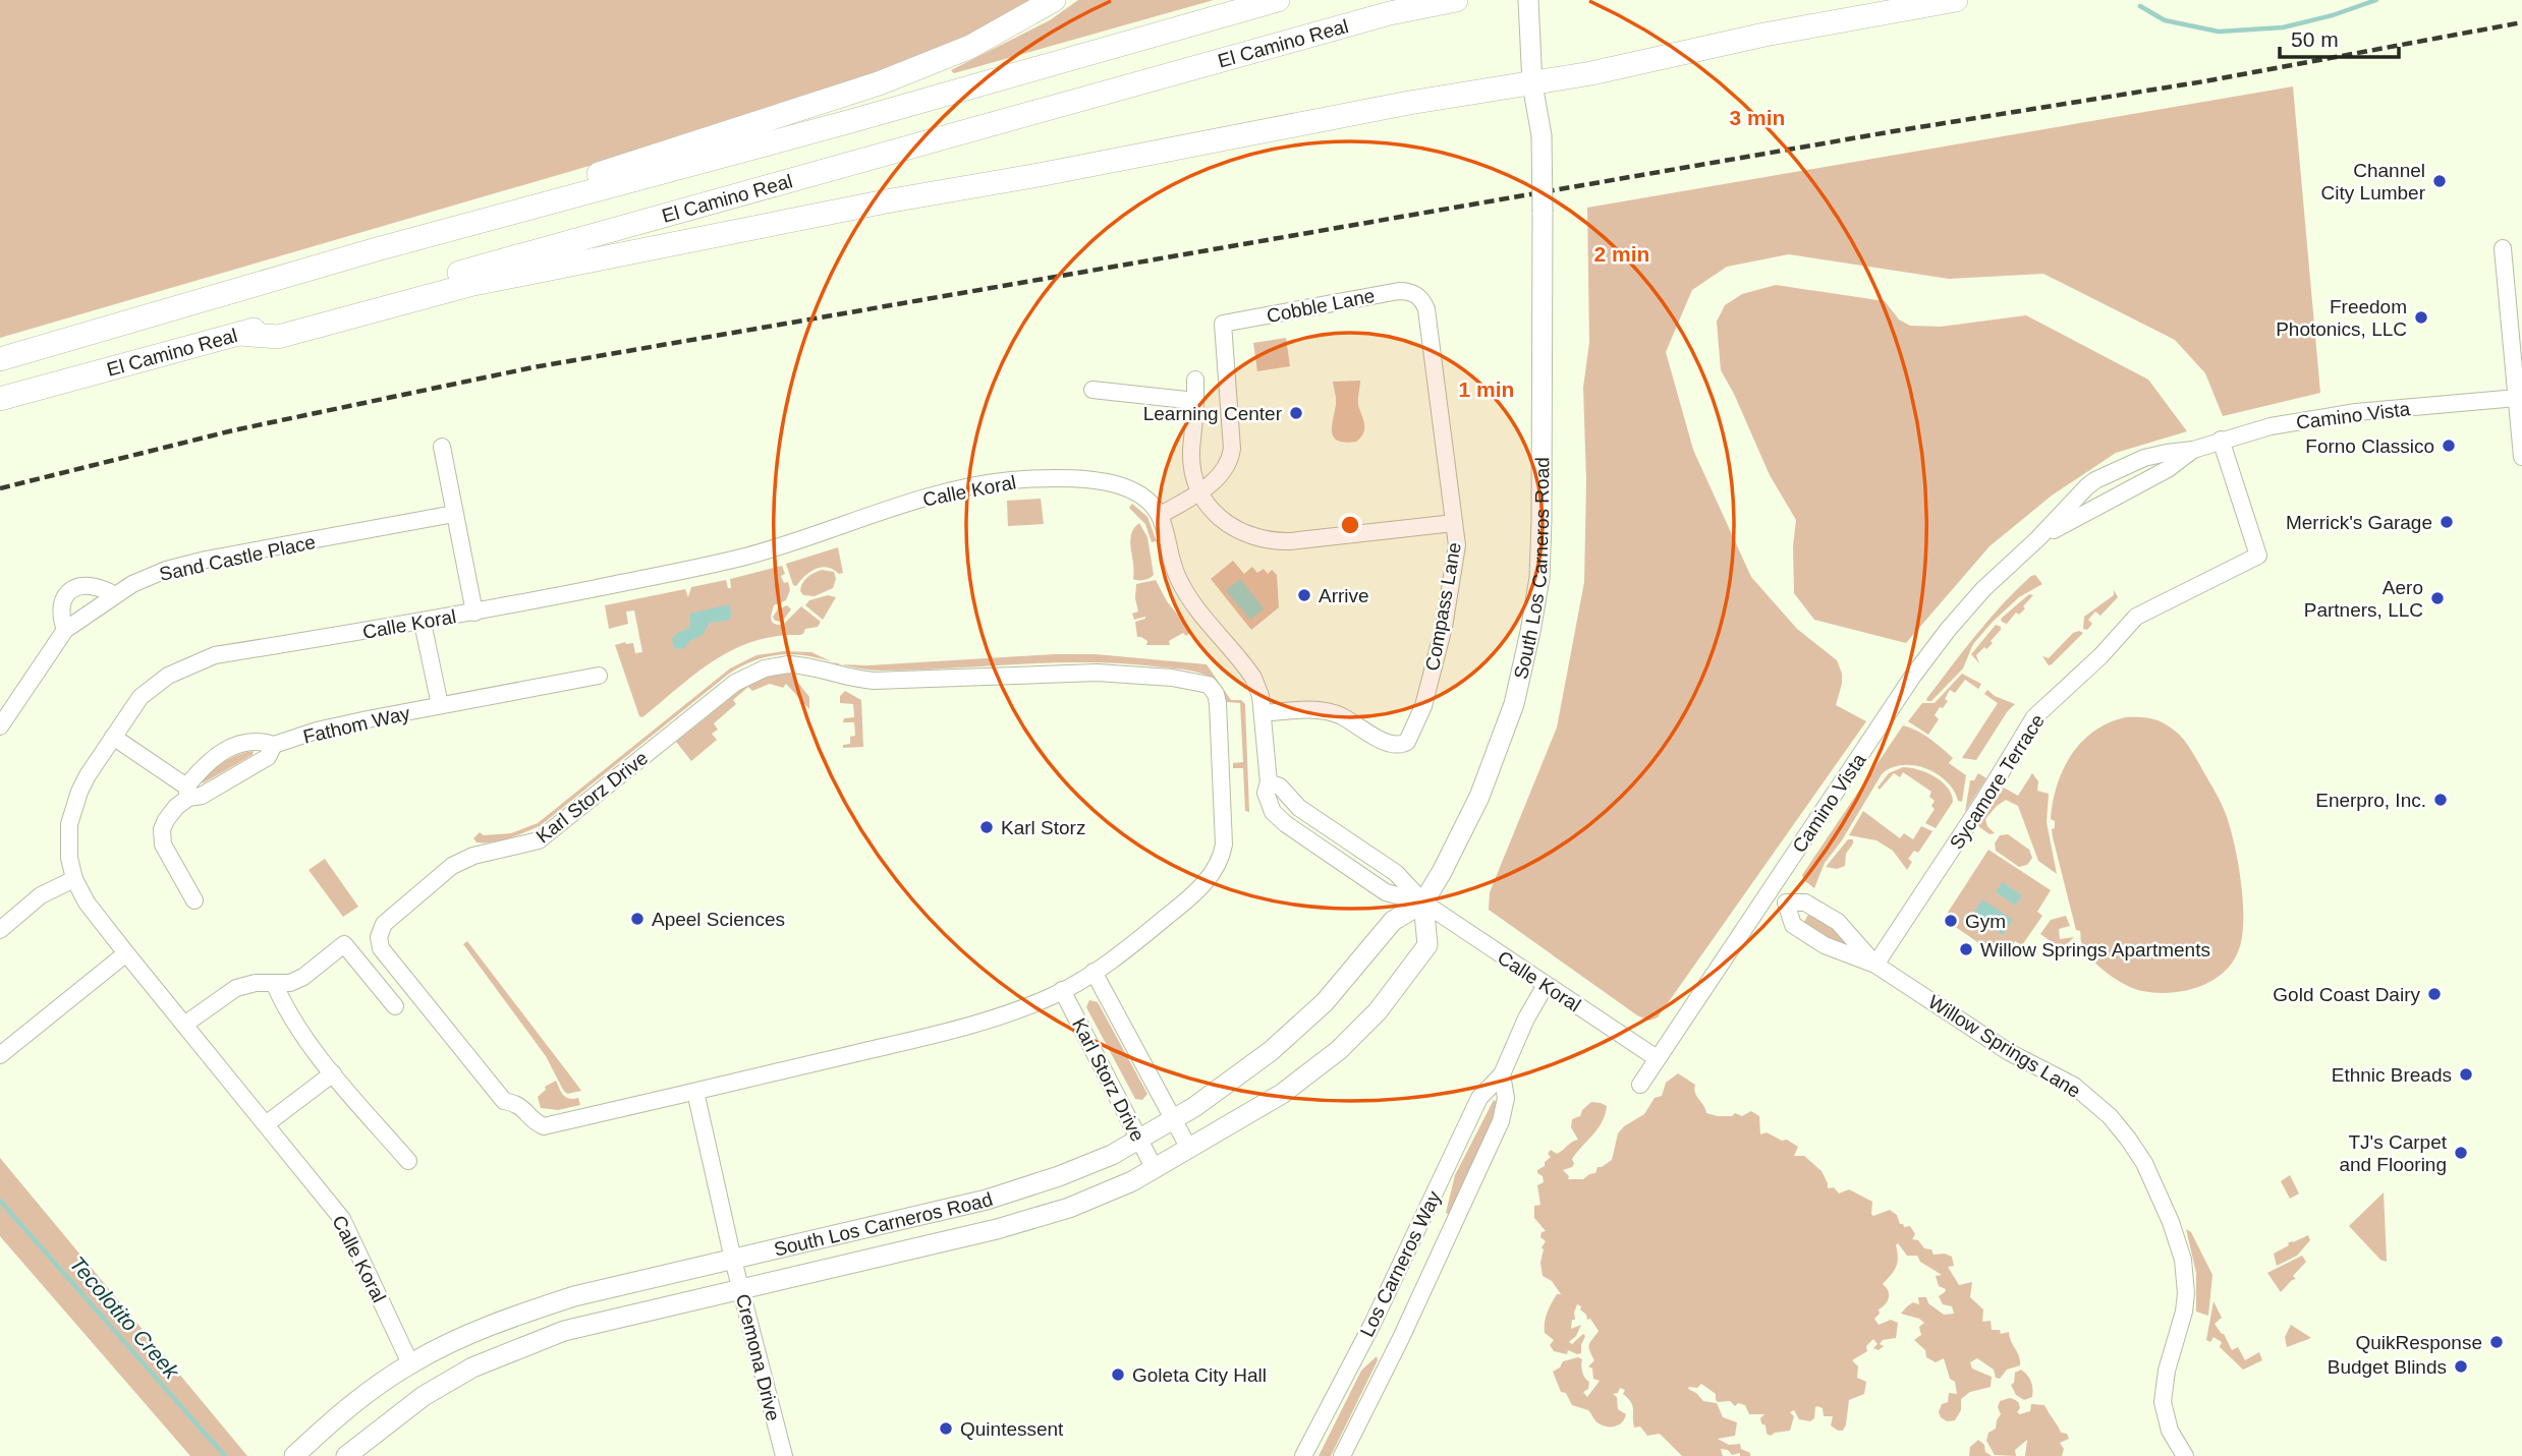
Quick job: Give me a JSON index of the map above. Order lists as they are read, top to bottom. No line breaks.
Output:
{"streets":{"highway":["El Camino Real"],"main road":["South Los Carneros Road"],"street":["Cobble Lane","Camino Vista","Calle Koral","Sand Castle Place","Compass Lane","Fathom Way","Sycamore Terrace","Karl Storz Drive","Willow Springs Lane","Los Carneros Way","Cremona Drive"]},"crossings":[["Cobble Lane","Compass Lane"],["Camino Vista","Calle Koral"],["Camino Vista","Sycamore Terrace"],["Camino Vista","Willow Springs Lane"],["Calle Koral","South Los Carneros Road"],["Calle Koral","Compass Lane"],["Calle Koral","Los Carneros Way"],["South Los Carneros Road","Karl Storz Drive"],["South Los Carneros Road","Cremona Drive"],["Sycamore Terrace","Willow Springs Lane"],["Karl Storz Drive","Cremona Drive"]],"water":["Tecolotito Creek"],"places":["Channel City Lumber","Freedom Photonics, LLC","Learning Center","Forno Classico","Merrick's Garage","Arrive","Aero Partners, LLC","Enerpro, Inc.","Karl Storz","Apeel Sciences","Gym","Willow Springs Apartments","Gold Coast Dairy","Ethnic Breads","TJ's Carpet and Flooring","QuikResponse","Budget Blinds","Goleta City Hall","Quintessent"],"scale_bar":"50 m","rings":["3 min","2 min","1 min"]}
